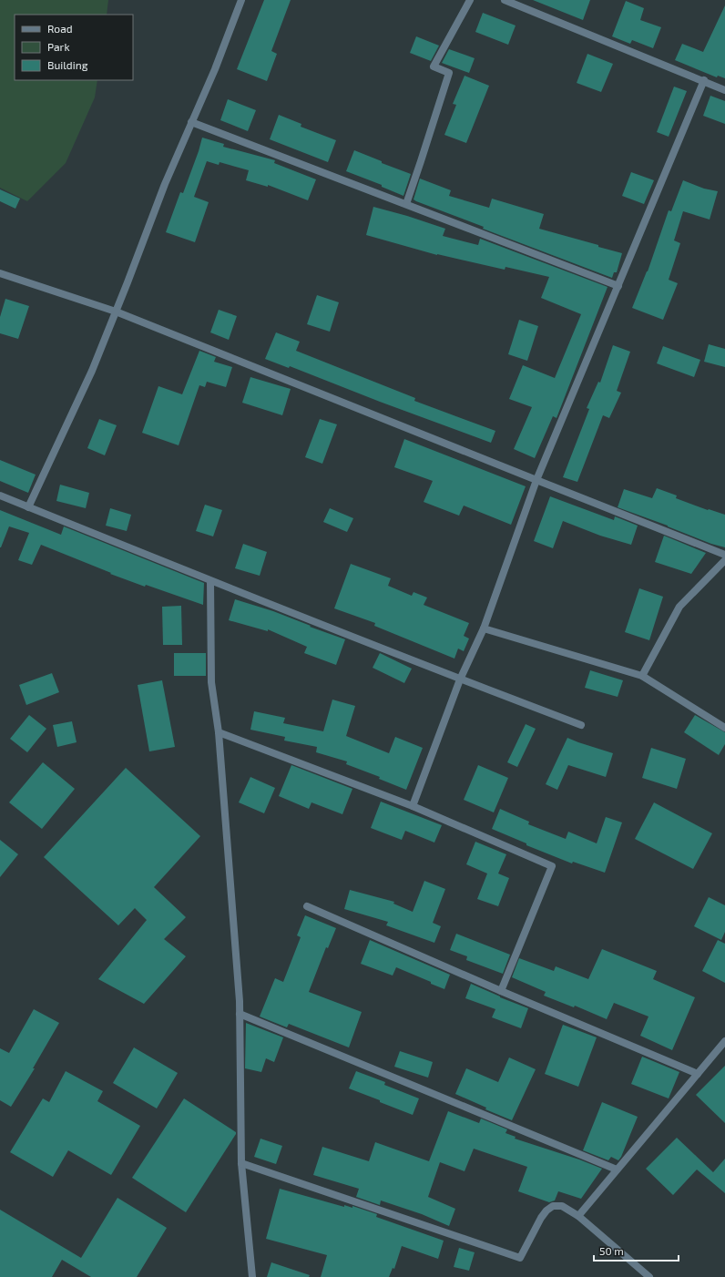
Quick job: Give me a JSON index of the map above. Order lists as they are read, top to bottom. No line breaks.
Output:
{"legend":["Road","Park","Building"],"scale_bar":"50 m"}
